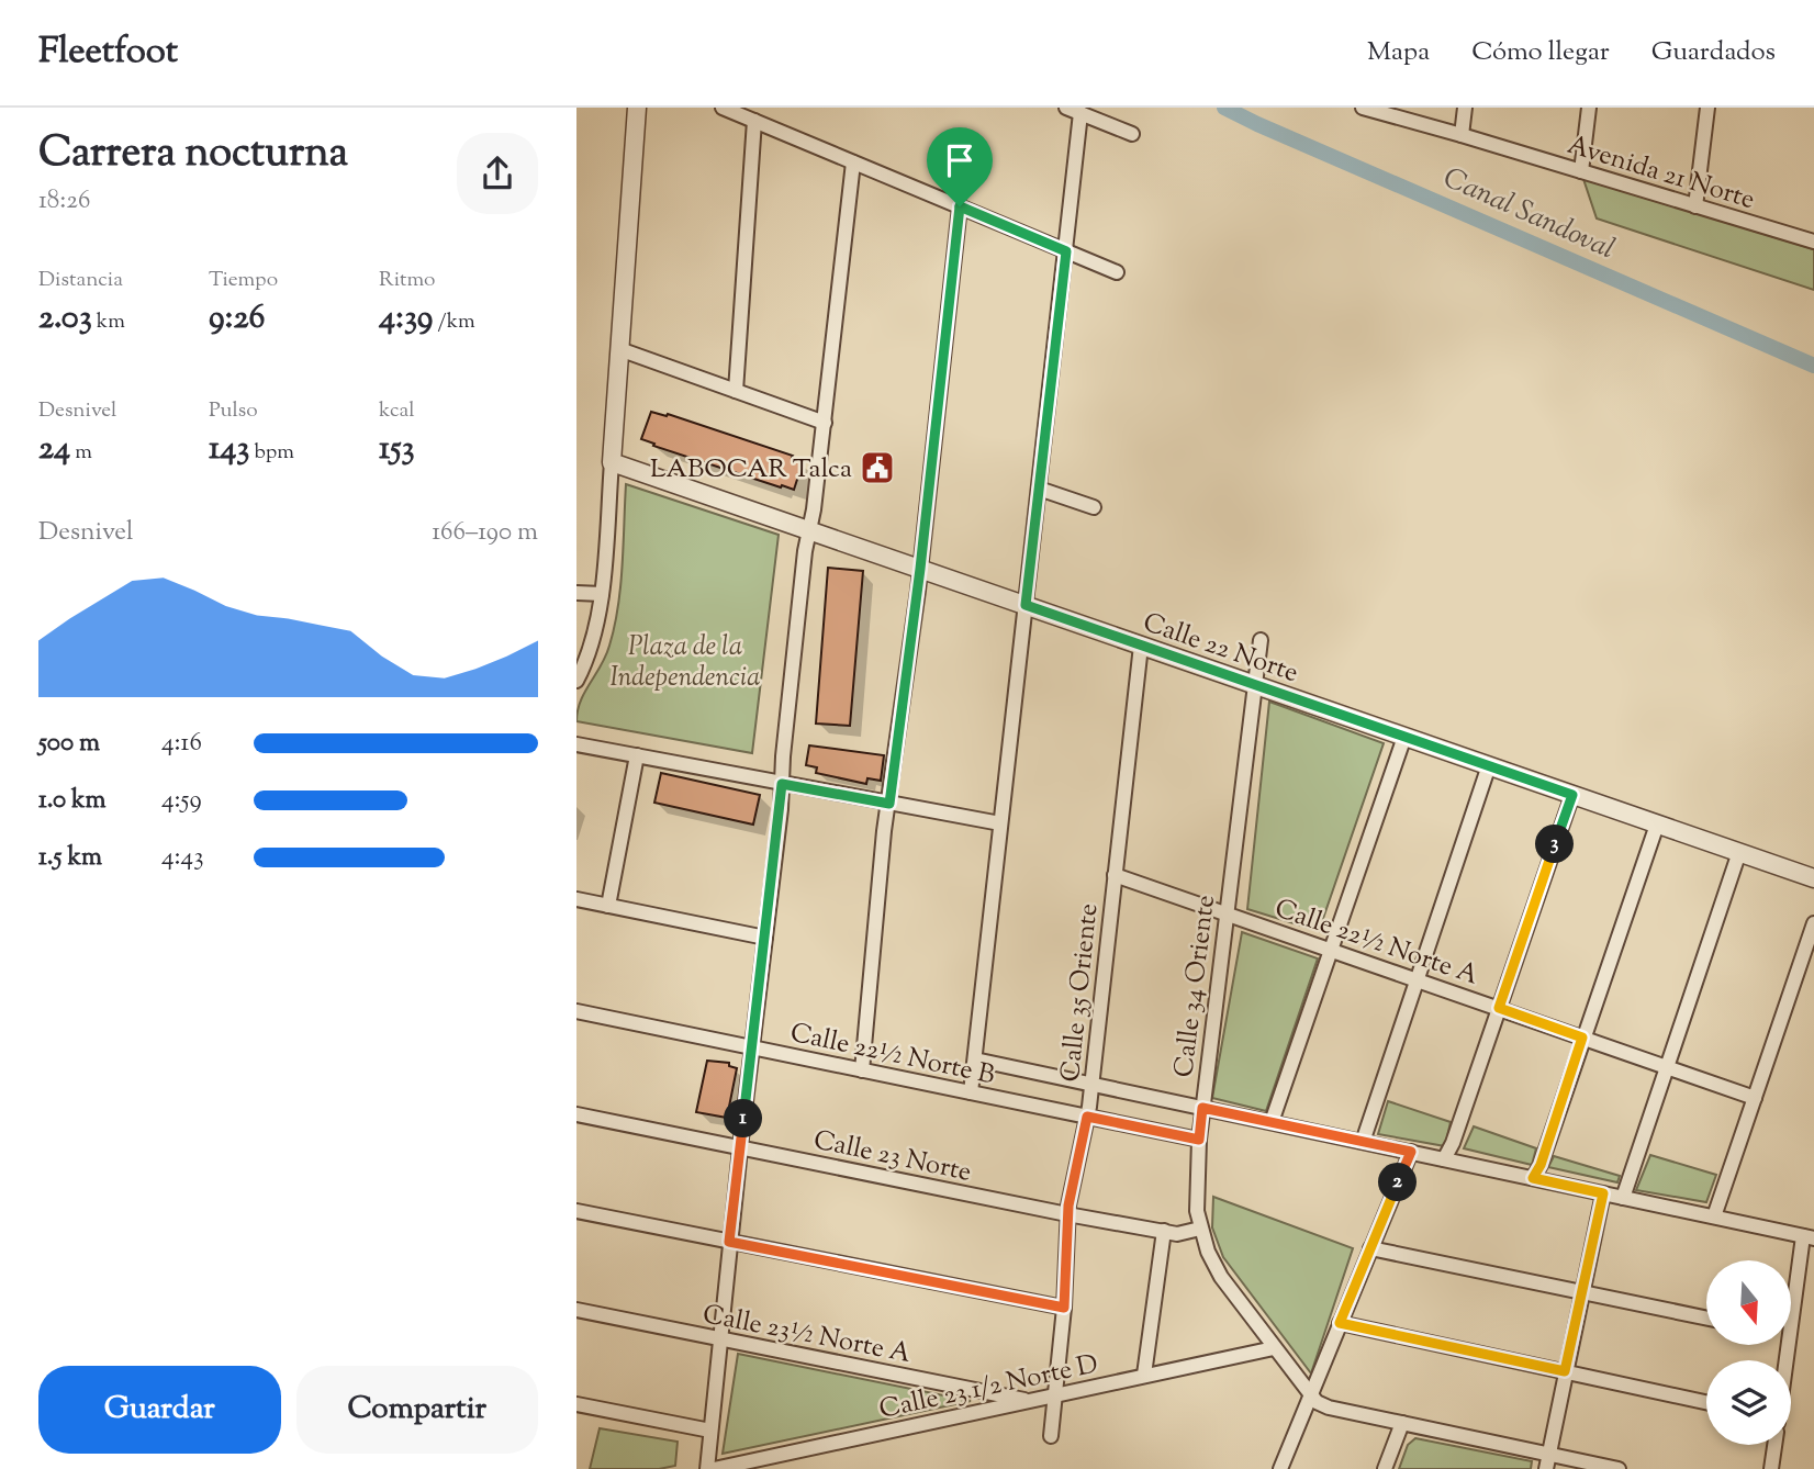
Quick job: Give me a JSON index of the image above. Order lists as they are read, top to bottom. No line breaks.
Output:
{"streets":{"street":["Avenida 21 Norte","Calle 22 Norte","Calle 22½ Norte A","Calle 34 Oriente","Calle 35 Oriente","Calle 22½ Norte B","Calle 23 Norte","Calle 23½ Norte A","Calle 23 1/2 Norte D"]},"crossings":[["Calle 22 Norte","Calle 34 Oriente"],["Calle 22 Norte","Calle 35 Oriente"],["Calle 22½ Norte A","Calle 34 Oriente"],["Calle 22½ Norte A","Calle 35 Oriente"],["Calle 34 Oriente","Calle 22½ Norte B"],["Calle 34 Oriente","Calle 23 Norte"],["Calle 34 Oriente","Calle 23 1/2 Norte D"],["Calle 35 Oriente","Calle 22½ Norte B"],["Calle 35 Oriente","Calle 23 Norte"],["Calle 35 Oriente","Calle 23 1/2 Norte D"],["Calle 23½ Norte A","Calle 23 1/2 Norte D"]],"water":["Canal Sandoval"],"parks":["Plaza de la Independencia"],"places":{"public building":["LABOCAR Talca"]},"north":"bottom","page":{"header":"Fleetfoot","nav":["Mapa","Cómo llegar","Guardados"],"heading":["Carrera nocturna","18:26"],"stats":[["Distancia","2.03 km"],["Tiempo","9:26"],["Ritmo","4:39 /km"],["Desnivel","24 m"],["Pulso","143 bpm"],["kcal","153"]],"chart":["Desnivel","166–190 m"],"list":[{"name":"500 m","note":"4:16"},{"name":"1.0 km","note":"4:59"},{"name":"1.5 km","note":"4:43"}],"pins":["3","1","2"],"buttons":["Guardar","Compartir"]}}
